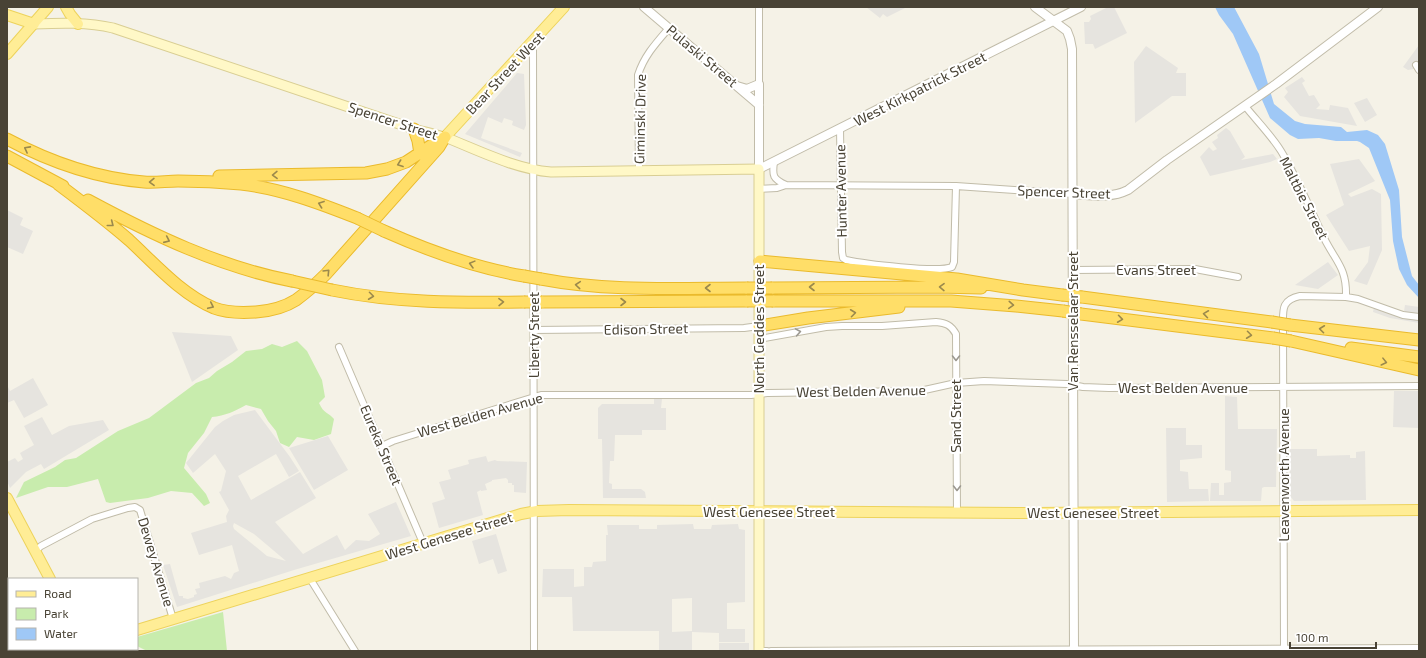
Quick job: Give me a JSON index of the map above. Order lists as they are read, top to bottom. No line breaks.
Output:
{"streets":{"main road":["Bear Street West","Spencer Street","North Geddes Street","West Genesee Street"],"street":["Pulaski Street","West Kirkpatrick Street","Giminski Drive","Hunter Avenue","Maltbie Street","Evans Street","Van Rensselaer Street","Edison Street","Liberty Street","West Belden Avenue","Sand Street","Eureka Street","Leavenworth Avenue","Dewey Avenue"]},"crossings":[["Pulaski Street","Giminski Drive"],["Pulaski Street","North Geddes Street"],["Bear Street West","Spencer Street"],["Bear Street West","Liberty Street"],["West Kirkpatrick Street","Spencer Street"],["West Kirkpatrick Street","Hunter Avenue"],["West Kirkpatrick Street","Van Rensselaer Street"],["West Kirkpatrick Street","North Geddes Street"],["Giminski Drive","Spencer Street"],["Spencer Street","Hunter Avenue"],["Spencer Street","Maltbie Street"],["Spencer Street","Van Rensselaer Street"],["Spencer Street","North Geddes Street"],["Spencer Street","Liberty Street"],["Maltbie Street","Leavenworth Avenue"],["Evans Street","Van Rensselaer Street"],["Van Rensselaer Street","West Belden Avenue"],["Van Rensselaer Street","West Genesee Street"],["Edison Street","North Geddes Street"],["Edison Street","Liberty Street"],["North Geddes Street","West Belden Avenue"],["North Geddes Street","Sand Street"],["North Geddes Street","West Genesee Street"],["Liberty Street","West Belden Avenue"],["Liberty Street","West Genesee Street"],["West Belden Avenue","Sand Street"],["West Belden Avenue","Eureka Street"],["West Belden Avenue","Leavenworth Avenue"],["Sand Street","West Genesee Street"],["Eureka Street","West Genesee Street"],["Leavenworth Avenue","West Genesee Street"],["West Genesee Street","Dewey Avenue"]],"legend":["Road","Park","Water"],"scale_bar":"100 m"}
